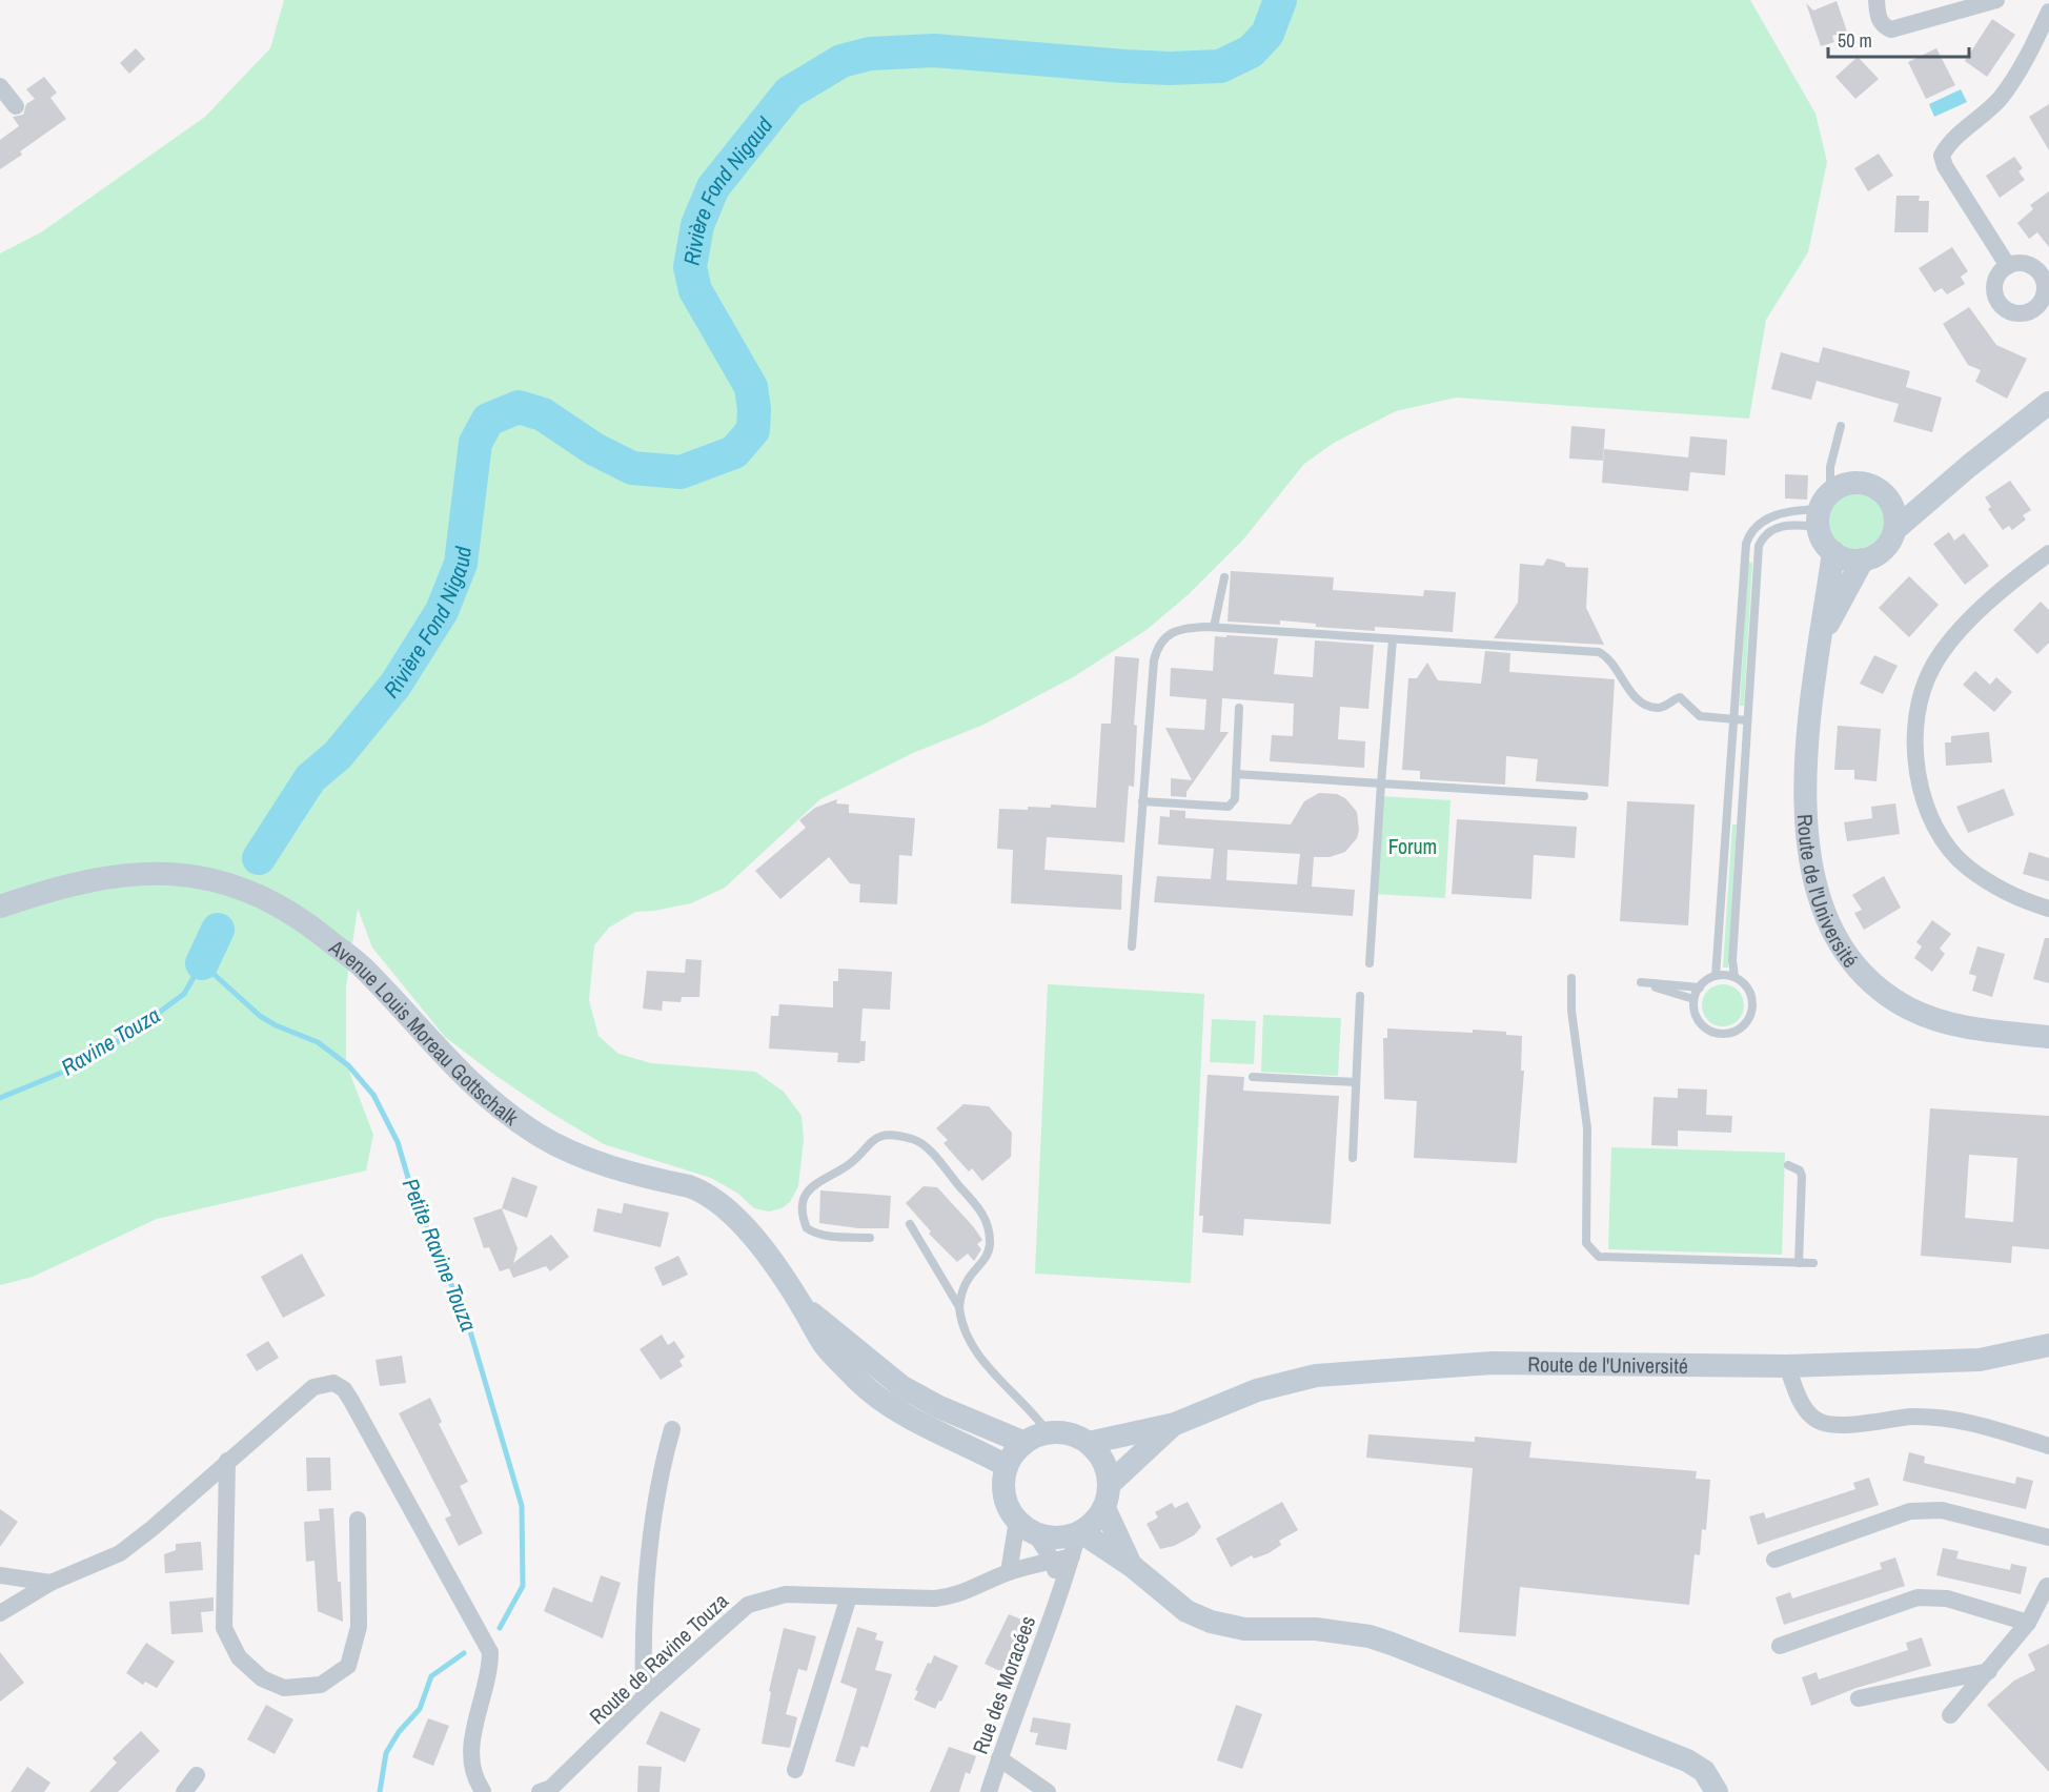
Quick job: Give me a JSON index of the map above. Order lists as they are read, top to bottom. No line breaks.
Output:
{"streets":{"main road":["Route de l'Université","Avenue Louis Moreau Gottschalk"],"street":["Route de Ravine Touza","Rue des Moracées"]},"crossings":[["Route de l'Université","Avenue Louis Moreau Gottschalk"],["Route de l'Université","Rue des Moracées"],["Avenue Louis Moreau Gottschalk","Rue des Moracées"],["Route de Ravine Touza","Rue des Moracées"]],"water":["Rivière Fond Nigaud","Ravine Touza","Petite Ravine Touza"],"parks":["Forum"],"scale_bar":"50 m"}
